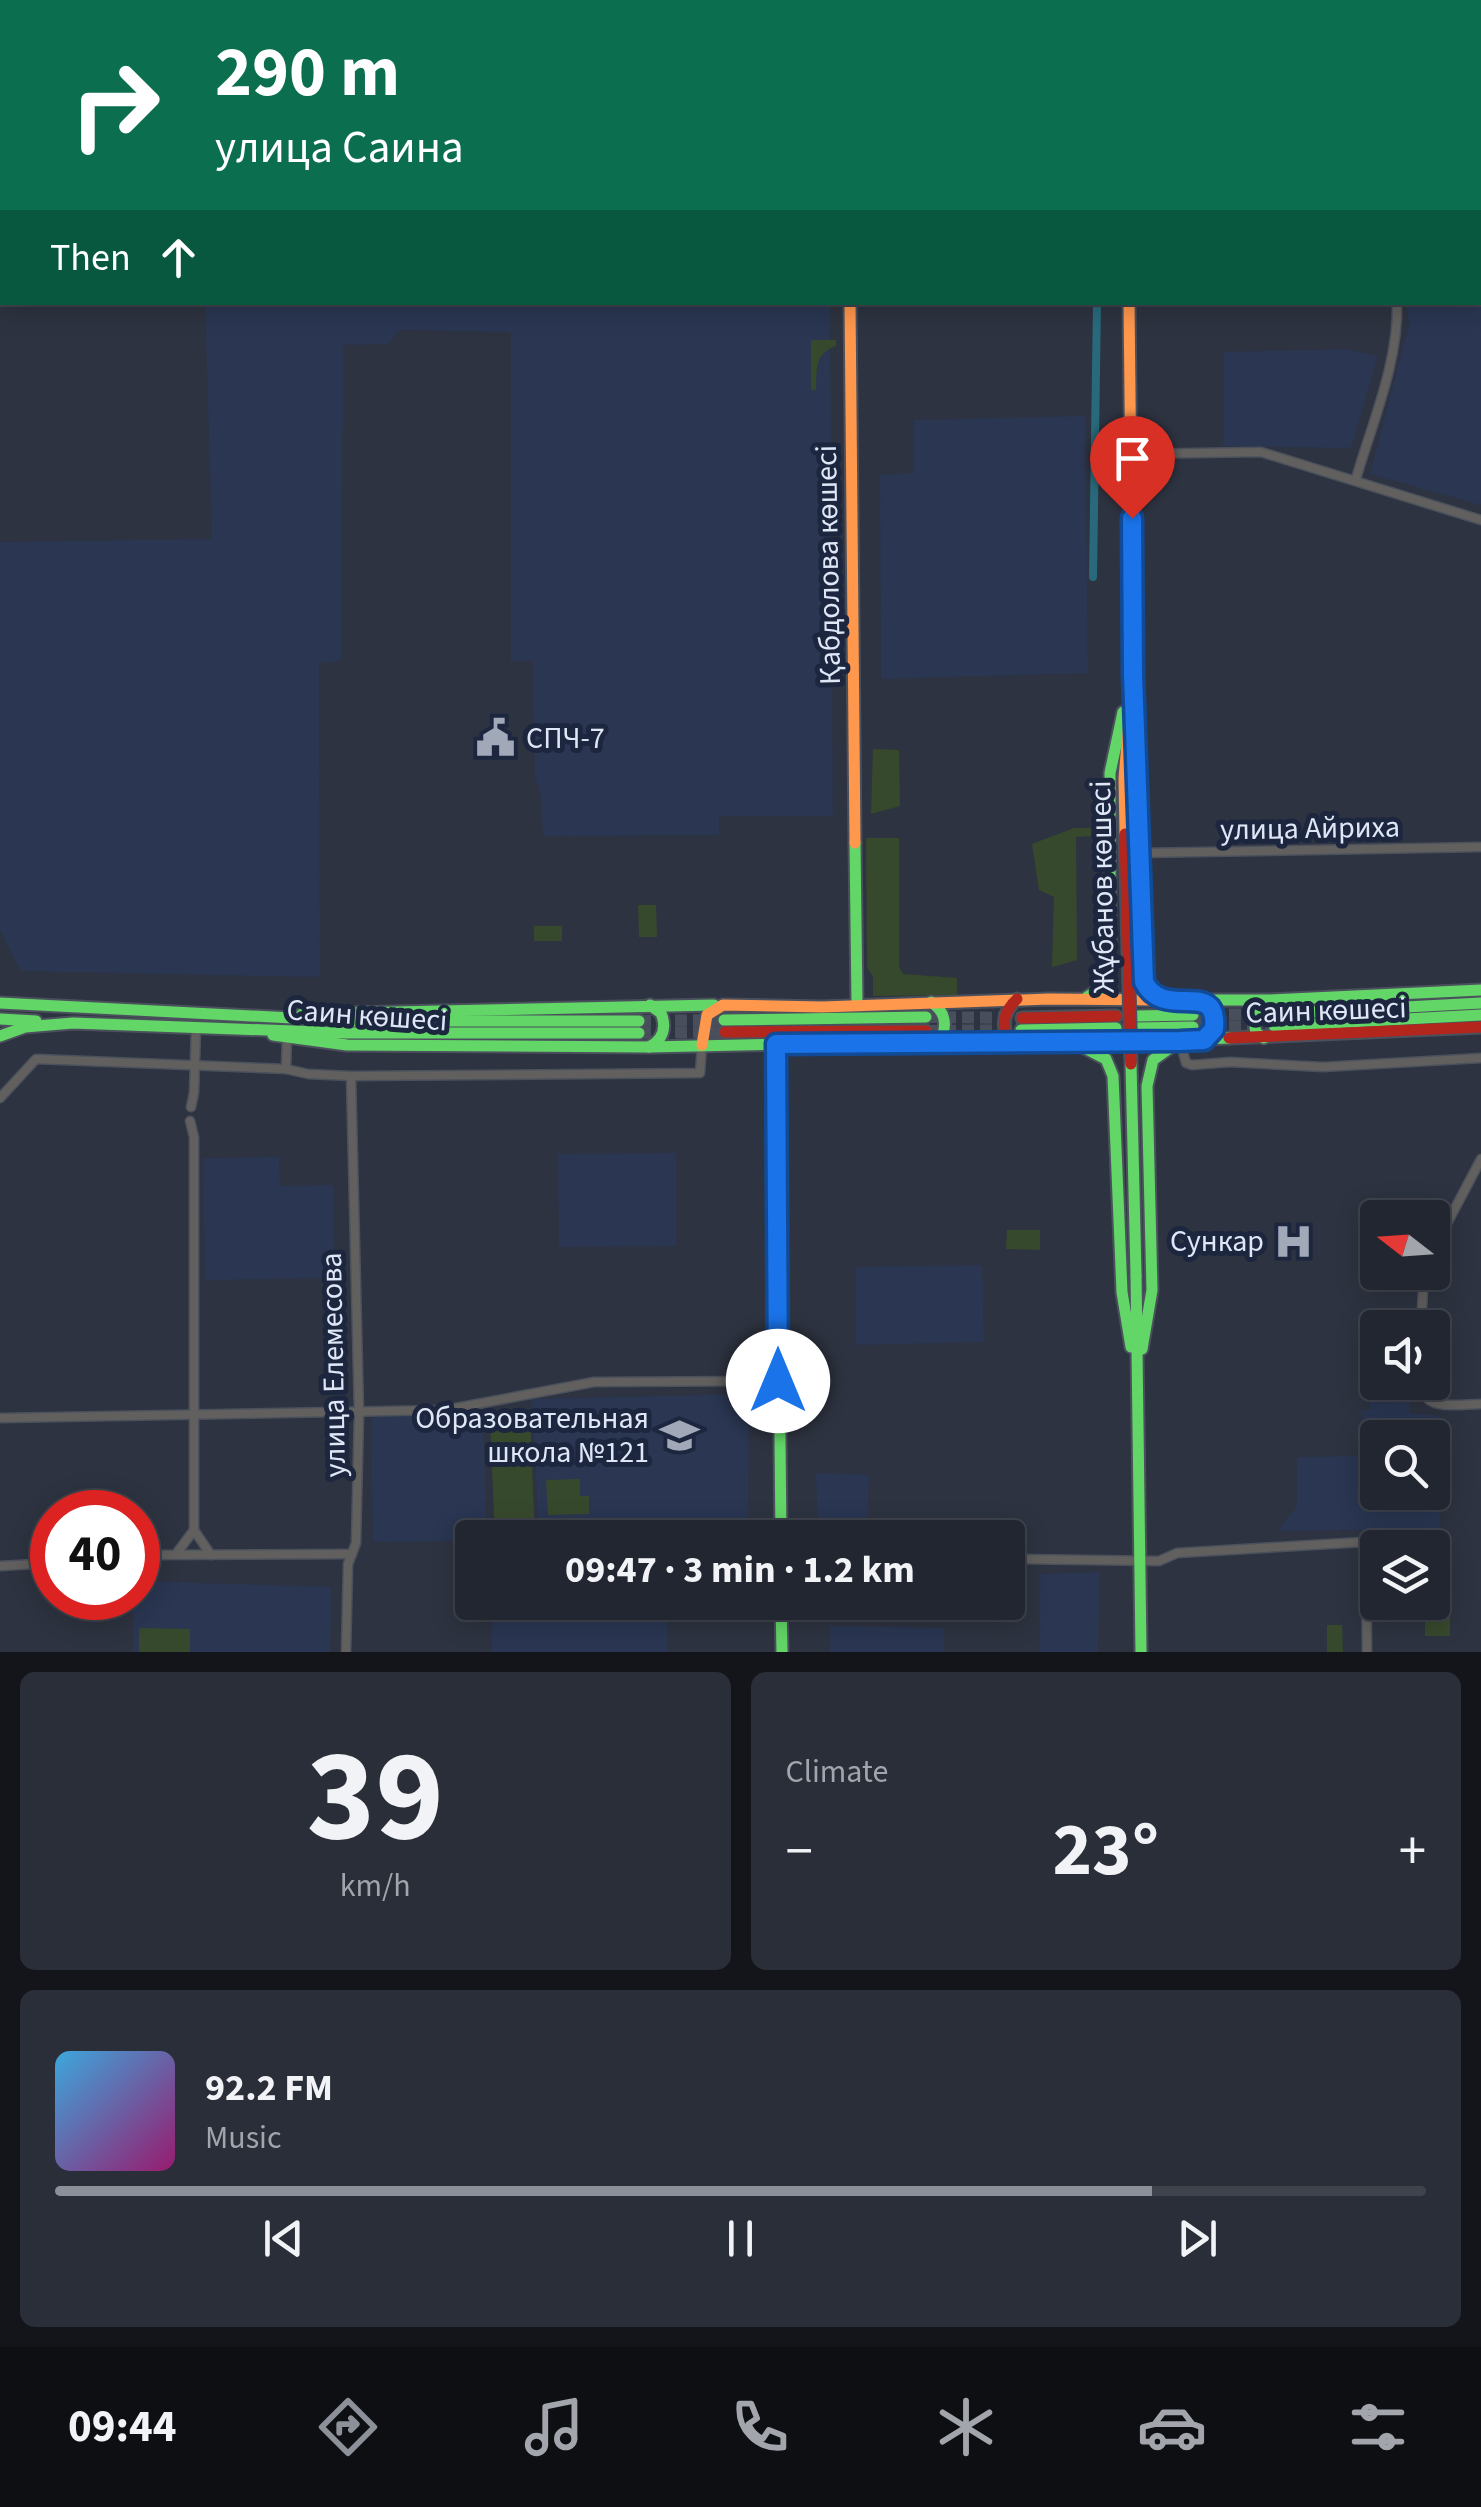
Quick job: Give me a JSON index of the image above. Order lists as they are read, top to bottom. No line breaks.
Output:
{"streets":{"main road":["Қабдолова көшесі","Жұбанов көшесі","Саин көшесі"],"street":["улица Айриха","улица Елемесова"]},"crossings":[["Қабдолова көшесі","Саин көшесі"]],"places":{"public building":["СПЧ-7"],"hospital":["Сункар"],"school or university":["Образовательная школа №121"]},"north":"left","page":{"turn":["290 m","улица Саина"],"then":"Then","limit":"40","trip":"09:47 · 3 min · 1.2 km","tile":[["39","km/h"],"Climate"],"heat":["−","23°","+"],"song":["92.2 FM","Music"],"tabs":"09:44"}}
